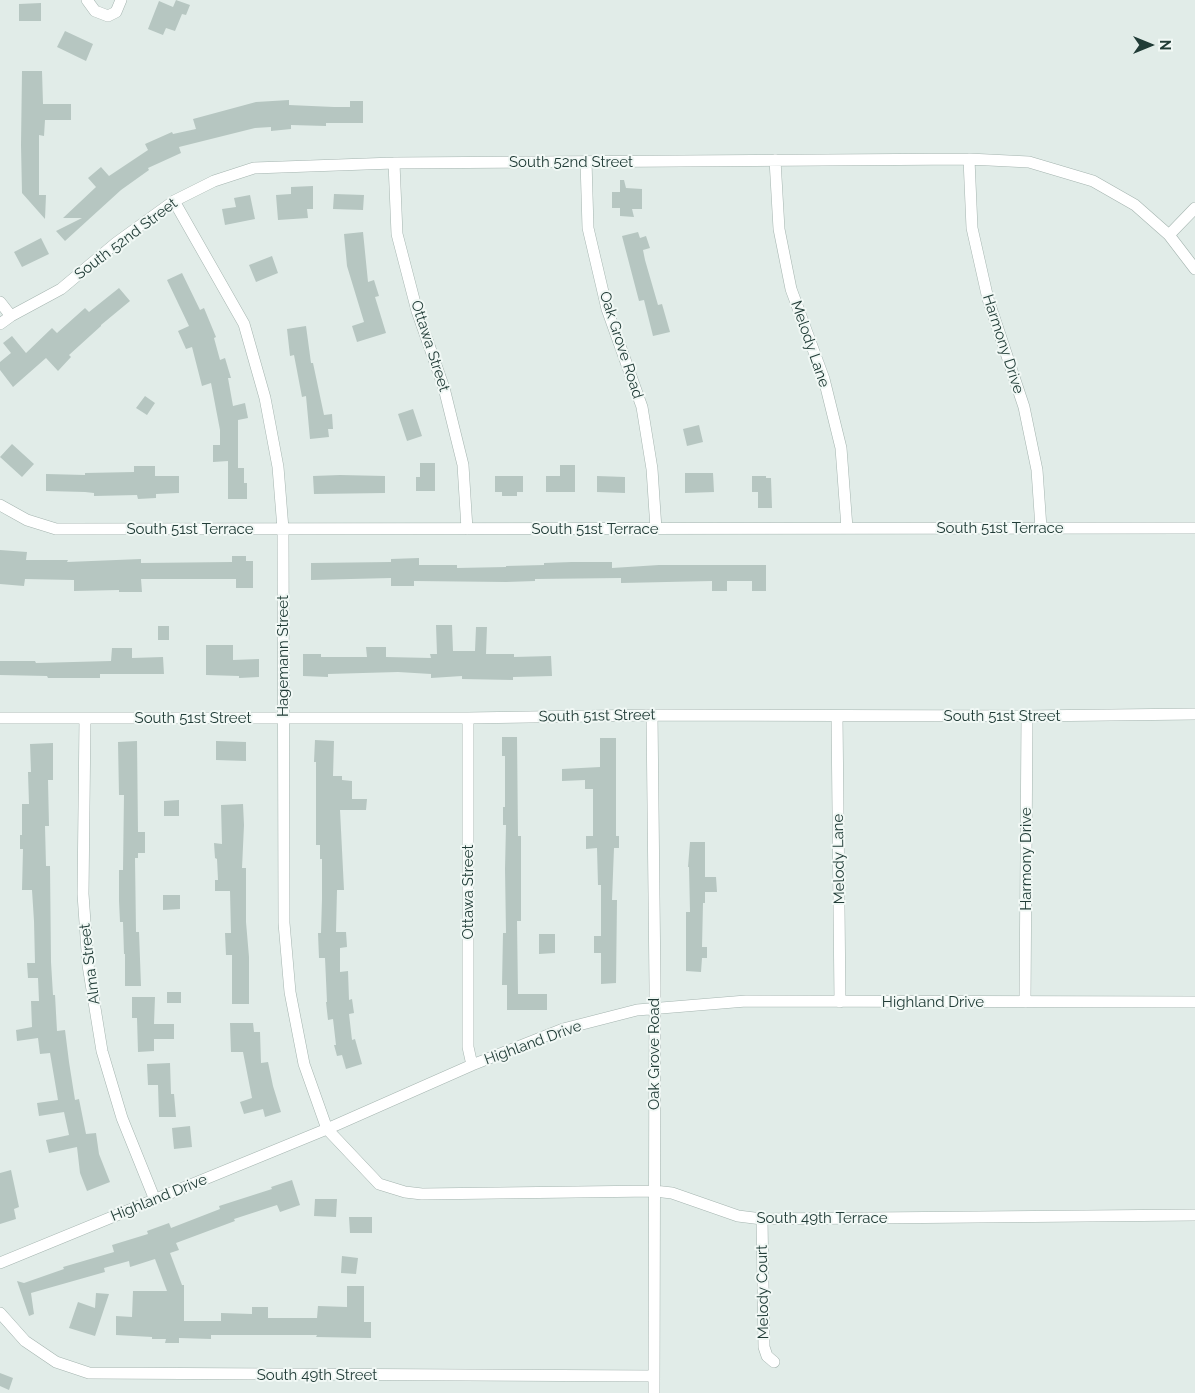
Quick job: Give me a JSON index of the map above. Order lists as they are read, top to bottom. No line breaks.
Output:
{"streets":{"street":["South 52nd Street","Melody Lane","Harmony Drive","Oak Grove Road","Ottawa Street","South 51st Terrace","Hagemann Street","South 51st Street","Alma Street","Highland Drive","South 49th Terrace","Melody Court","South 49th Street"]},"crossings":[["South 52nd Street","Melody Lane"],["South 52nd Street","Harmony Drive"],["South 52nd Street","Oak Grove Road"],["South 52nd Street","Ottawa Street"],["South 52nd Street","Hagemann Street"],["Melody Lane","South 51st Terrace"],["Melody Lane","South 51st Street"],["Melody Lane","Highland Drive"],["Harmony Drive","South 51st Terrace"],["Harmony Drive","South 51st Street"],["Harmony Drive","Highland Drive"],["Oak Grove Road","South 51st Terrace"],["Oak Grove Road","South 51st Street"],["Oak Grove Road","Highland Drive"],["Oak Grove Road","South 49th Terrace"],["Oak Grove Road","South 49th Street"],["Ottawa Street","South 51st Terrace"],["Ottawa Street","South 51st Street"],["Ottawa Street","Highland Drive"],["South 51st Terrace","Hagemann Street"],["Hagemann Street","South 51st Street"],["Hagemann Street","Highland Drive"],["Hagemann Street","South 49th Terrace"],["South 51st Street","Alma Street"],["Alma Street","Highland Drive"],["Highland Drive","South 49th Terrace"],["South 49th Terrace","Melody Court"]],"north":"right"}
